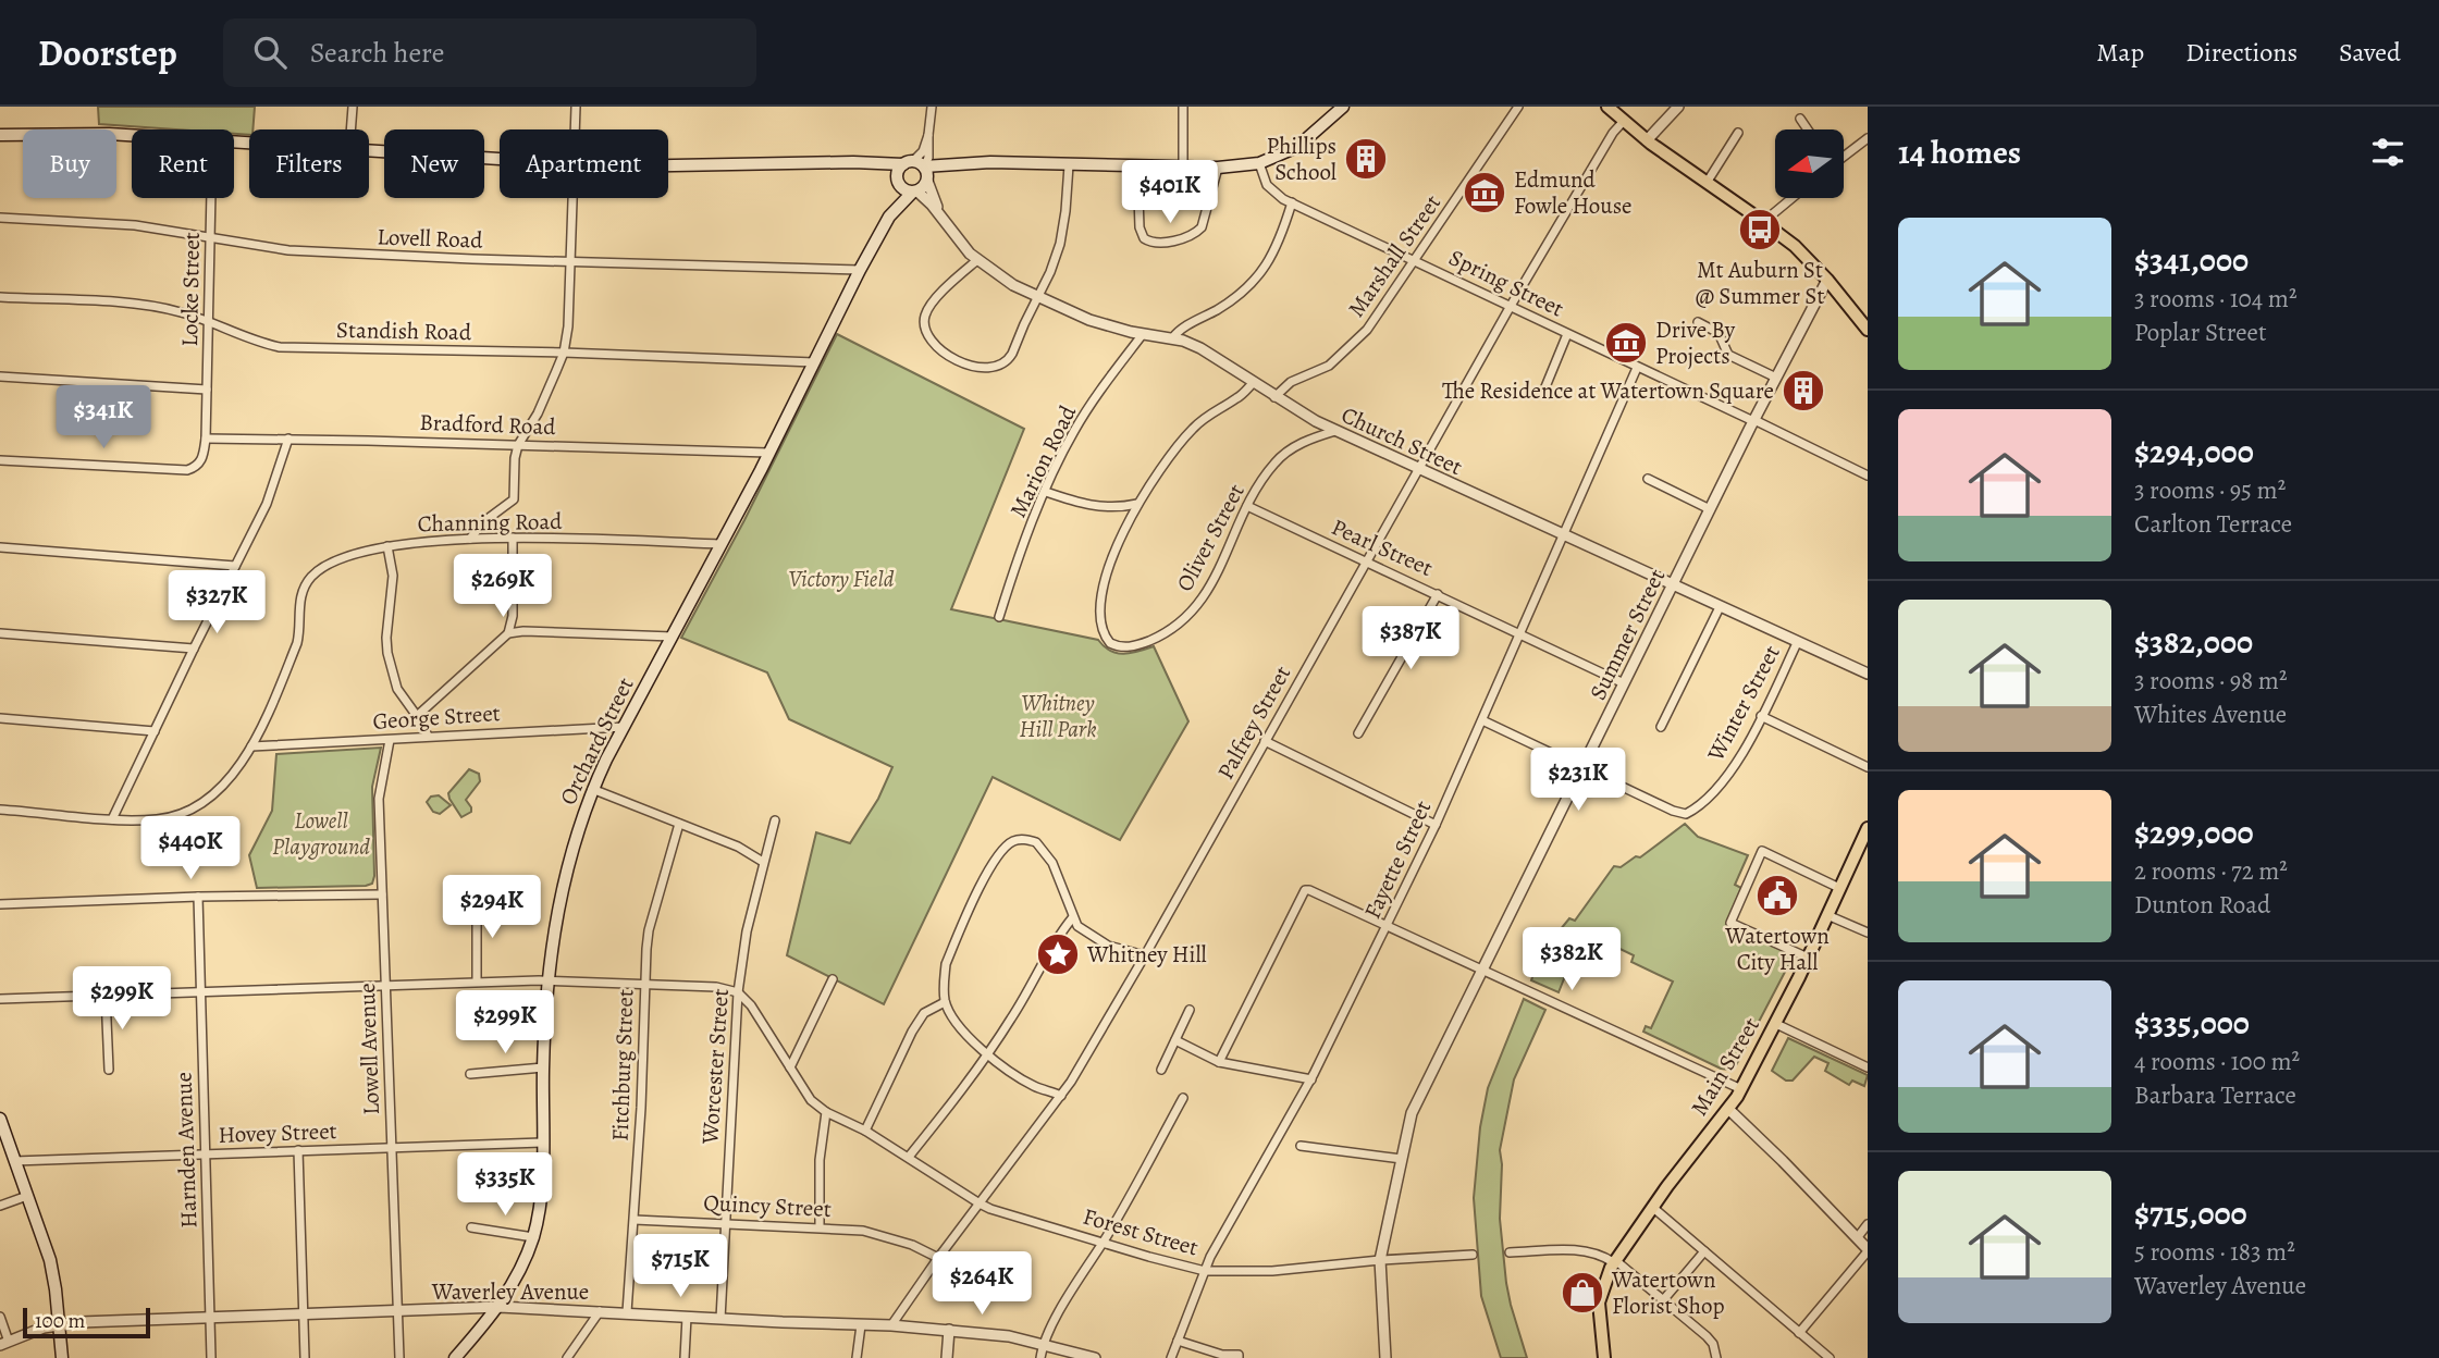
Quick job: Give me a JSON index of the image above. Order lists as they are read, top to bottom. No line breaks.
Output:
{"streets":{"main road":["Orchard Street","Main Street"],"street":["Lovell Road","Marshall Street","Spring Street","Locke Street","Standish Road","Bradford Road","Church Street","Marion Road","Channing Road","Oliver Street","Pearl Street","Summer Street","Winter Street","George Street","Palfrey Street","Fayette Street","Lowell Avenue","Fitchburg Street","Worcester Street","Hovey Street","Harnden Avenue","Quincy Street","Forest Street","Waverley Avenue"]},"crossings":[["Lovell Road","Locke Street"],["Lovell Road","Orchard Street"],["Marshall Street","Spring Street"],["Marshall Street","Church Street"],["Spring Street","Summer Street"],["Spring Street","Palfrey Street"],["Spring Street","Fayette Street"],["Locke Street","Standish Road"],["Locke Street","Bradford Road"],["Standish Road","Orchard Street"],["Bradford Road","Orchard Street"],["Church Street","Marion Road"],["Church Street","Oliver Street"],["Church Street","Summer Street"],["Church Street","Winter Street"],["Church Street","Palfrey Street"],["Church Street","Orchard Street"],["Church Street","Fayette Street"],["Channing Road","George Street"],["Channing Road","Orchard Street"],["Oliver Street","Pearl Street"],["Pearl Street","Summer Street"],["Pearl Street","Palfrey Street"],["Pearl Street","Fayette Street"],["Summer Street","Winter Street"],["Summer Street","Forest Street"],["Winter Street","Fayette Street"],["George Street","Orchard Street"],["George Street","Lowell Avenue"],["Palfrey Street","Quincy Street"],["Palfrey Street","Forest Street"],["Palfrey Street","Waverley Avenue"],["Orchard Street","Hovey Street"],["Orchard Street","Waverley Avenue"],["Fayette Street","Forest Street"],["Lowell Avenue","Hovey Street"],["Lowell Avenue","Waverley Avenue"],["Fitchburg Street","Quincy Street"],["Fitchburg Street","Waverley Avenue"],["Worcester Street","Quincy Street"],["Worcester Street","Waverley Avenue"],["Hovey Street","Harnden Avenue"],["Harnden Avenue","Waverley Avenue"]],"parks":["Victory Field","Whitney Hill Park","Lowell Playground"],"places":{"building":["Phillips School","The Residence at Watertown Square"],"museum":["Edmund Fowle House","Drive By Projects"],"bus stop":["Mt Auburn St @ Summer St"],"public building":["Watertown City Hall"],"place":["Whitney Hill"],"shop":["Watertown Florist Shop"]},"scale_bar":"100 m","north":"left","page":{"header":"Doorstep","search":"Search here","nav":["Map","Directions","Saved"],"heading":"14 homes","chip":["Buy","Rent","Filters","New","Apartment"],"price":["$401K","$341K","$269K","$327K","$387K","$231K","$440K","$294K","$382K","$299K","$299K","$335K","$715K","$264K"],"list":[{"name":"$341,000","note":"3 rooms · 104 m² · Poplar Street"},{"name":"$294,000","note":"3 rooms · 95 m² · Carlton Terrace"},{"name":"$382,000","note":"3 rooms · 98 m² · Whites Avenue"},{"name":"$299,000","note":"2 rooms · 72 m² · Dunton Road"},{"name":"$335,000","note":"4 rooms · 100 m² · Barbara Terrace"},{"name":"$715,000","note":"5 rooms · 183 m² · Waverley Avenue"}],"scale":"100 m"}}
